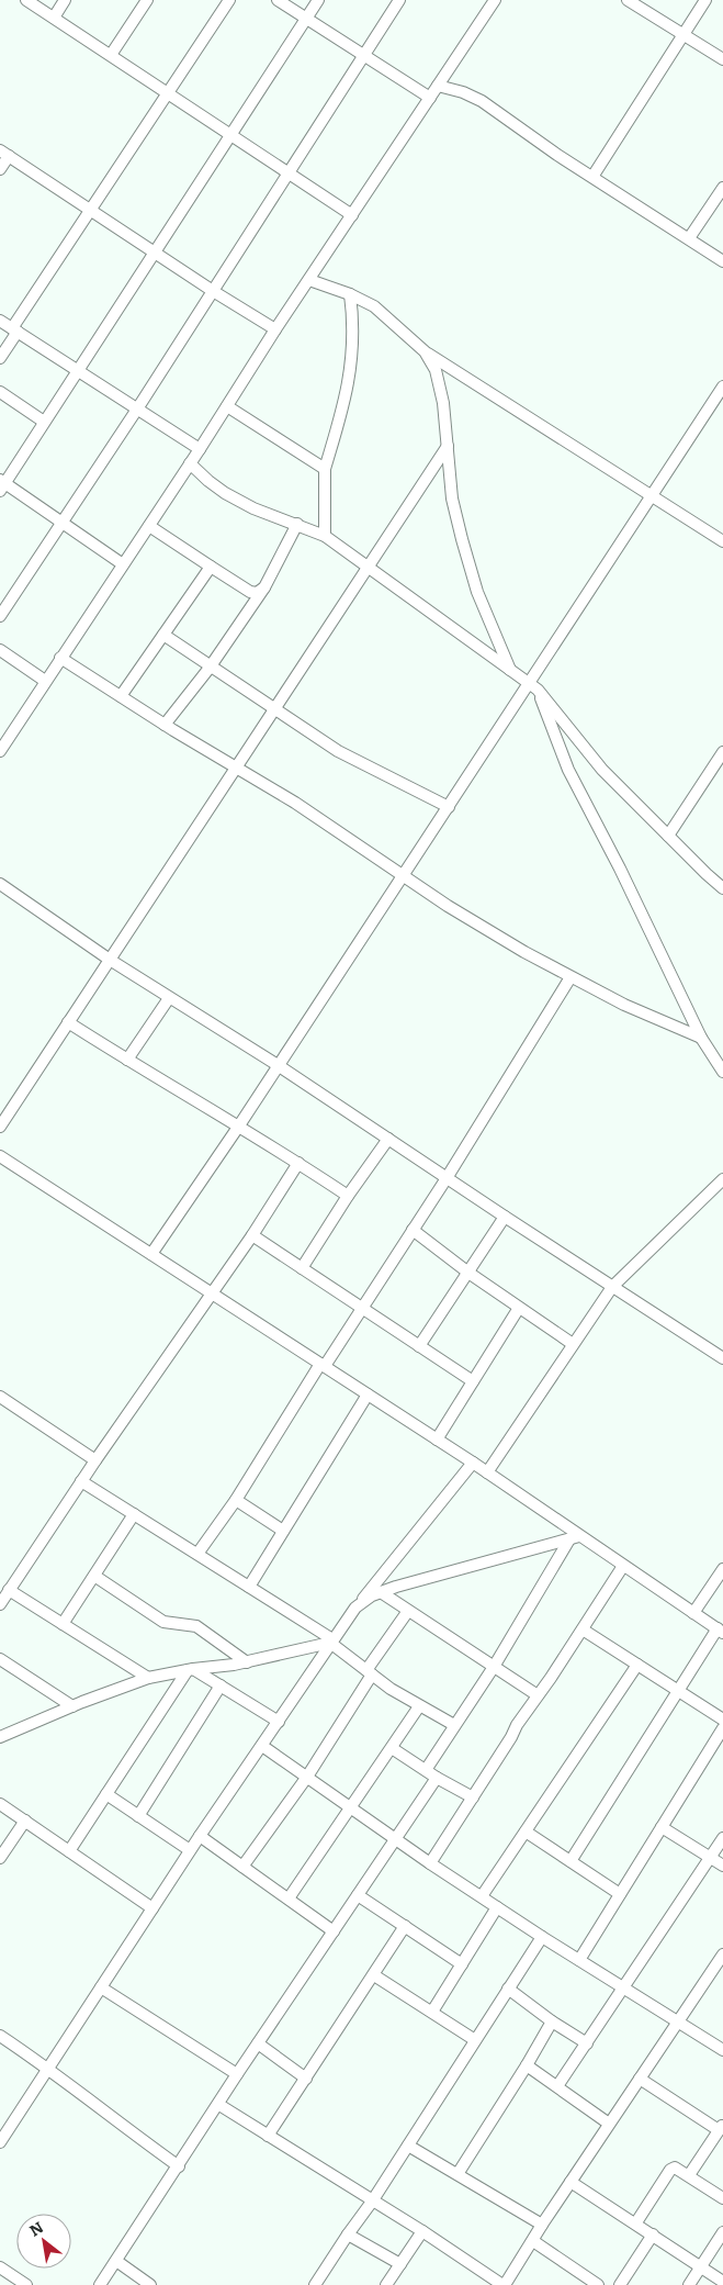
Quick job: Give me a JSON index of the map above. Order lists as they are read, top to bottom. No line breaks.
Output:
{"north":"top left"}
